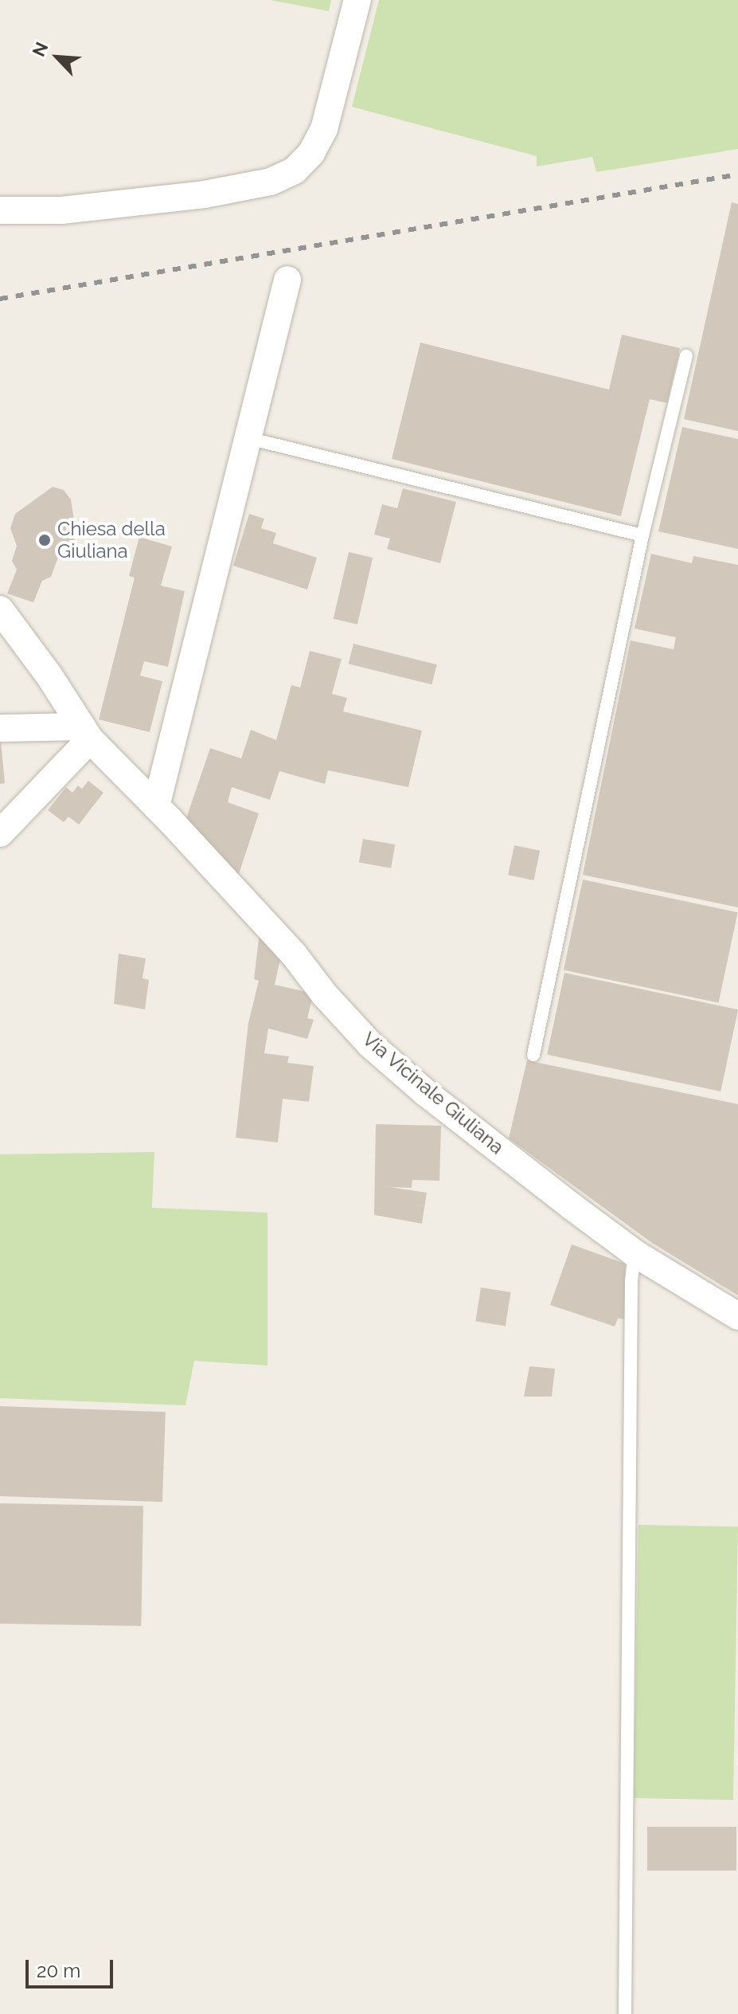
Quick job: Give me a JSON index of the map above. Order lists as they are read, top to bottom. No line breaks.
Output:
{"streets":{"street":["Via Vicinale Giuliana"]},"places":["Chiesa della Giuliana"],"scale_bar":"20 m","north":"top left"}
